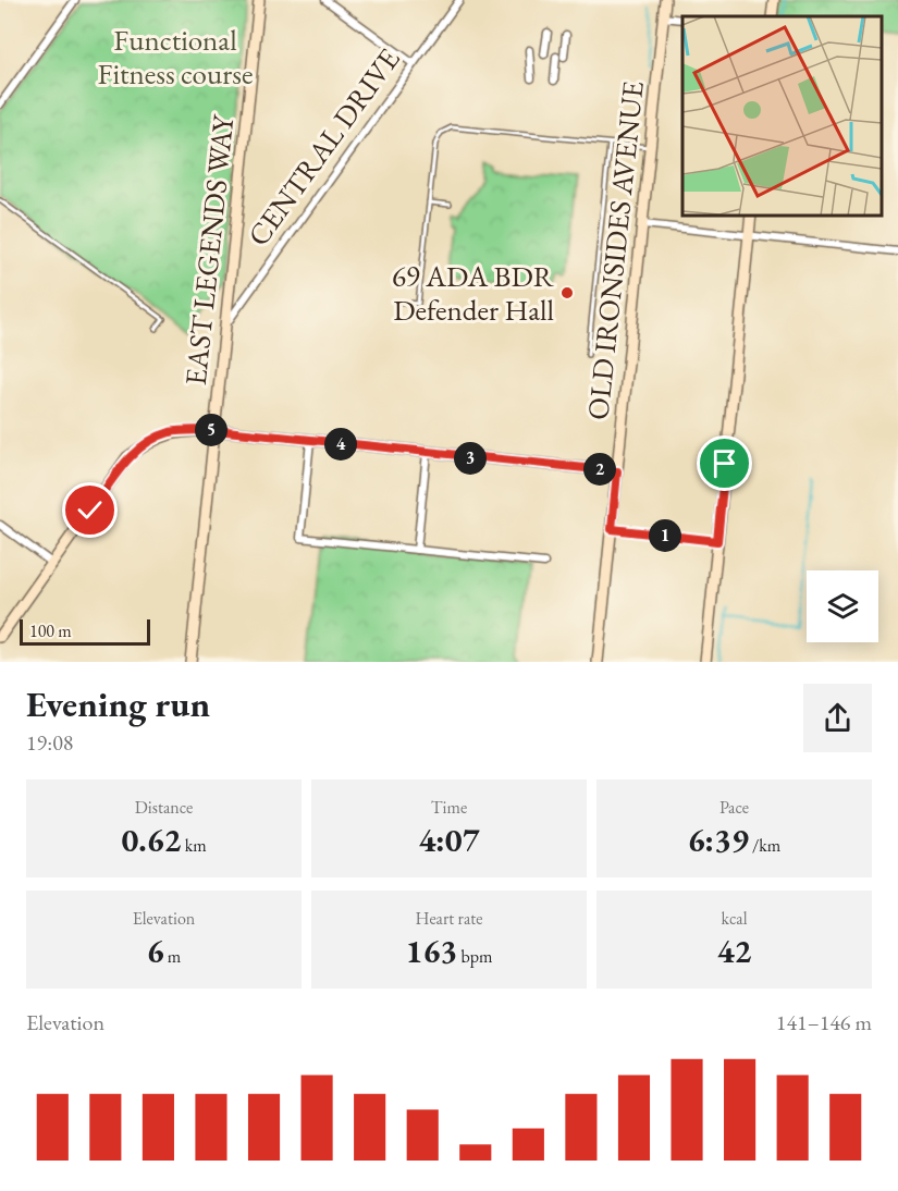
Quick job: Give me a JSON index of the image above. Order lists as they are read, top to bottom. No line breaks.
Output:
{"streets":{"street":["CENTRAL DRIVE","EAST LEGENDS WAY","OLD IRONSIDES AVENUE"]},"crossings":[["CENTRAL DRIVE","EAST LEGENDS WAY"]],"parks":["Functional Fitness course"],"places":["69 ADA BDR Defender Hall"],"scale_bar":"100 m","page":{"pins":["5","4","3","2","1"],"scale":"100 m","heading":["Evening run","19:08"],"stats":[["Distance","0.62 km"],["Time","4:07"],["Pace","6:39 /km"],["Elevation","6 m"],["Heart rate","163 bpm"],["kcal","42"]],"chart":["Elevation","141–146 m"]}}
